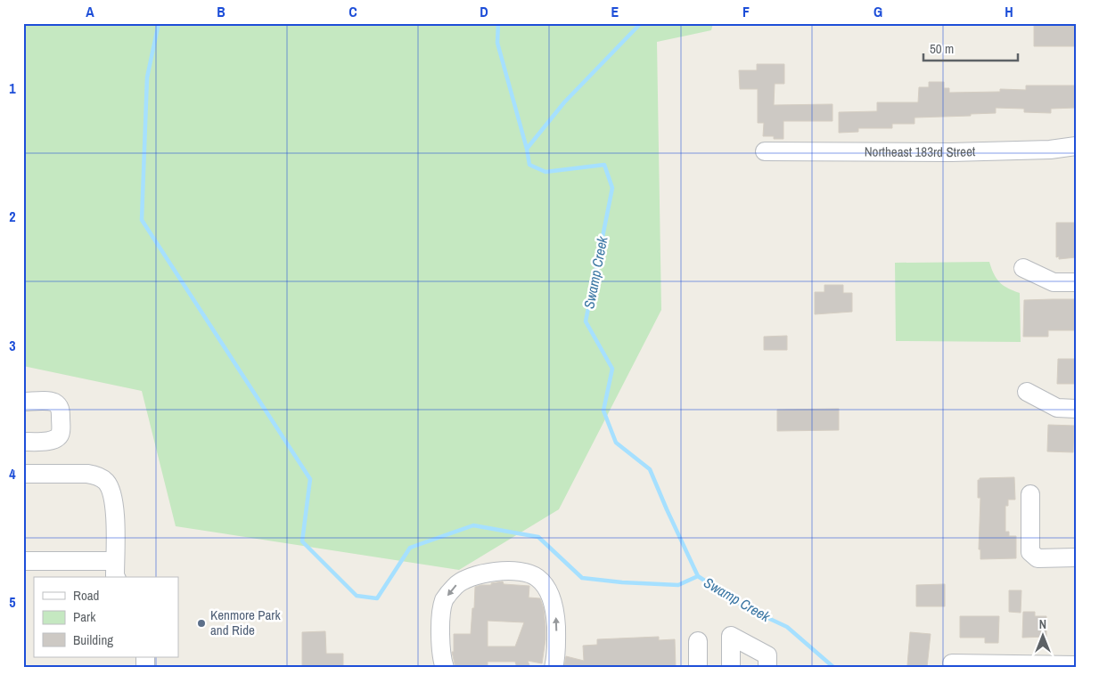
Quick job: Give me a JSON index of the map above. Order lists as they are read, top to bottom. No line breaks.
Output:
{"streets":{"street":["Northeast 183rd Street"]},"water":["Swamp Creek"],"places":["Kenmore Park and Ride"],"legend":["Road","Park","Building"],"scale_bar":"50 m","north":"top","grid":{"columns":["A","B","C","D","E","F","G","H"],"rows":["1","2","3","4","5"]}}
